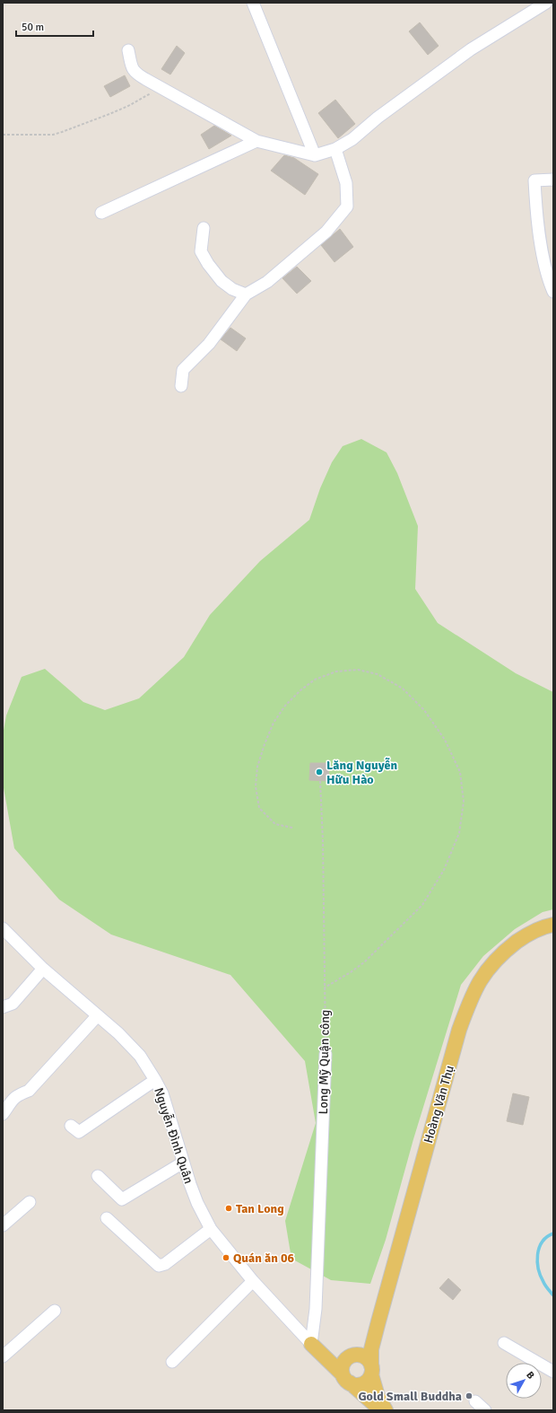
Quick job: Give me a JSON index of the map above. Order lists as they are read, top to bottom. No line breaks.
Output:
{"streets":{"main road":["Hoàng Văn Thụ"],"street":["Long Mỹ Quận công","Nguyễn Đình Quân"]},"crossings":[["Long Mỹ Quận công","Nguyễn Đình Quân"]],"places":["Lăng Nguyễn Hữu Hào","Tan Long","Quán ăn 06","Gold Small Buddha"],"scale_bar":"50 m","north":"top right"}
